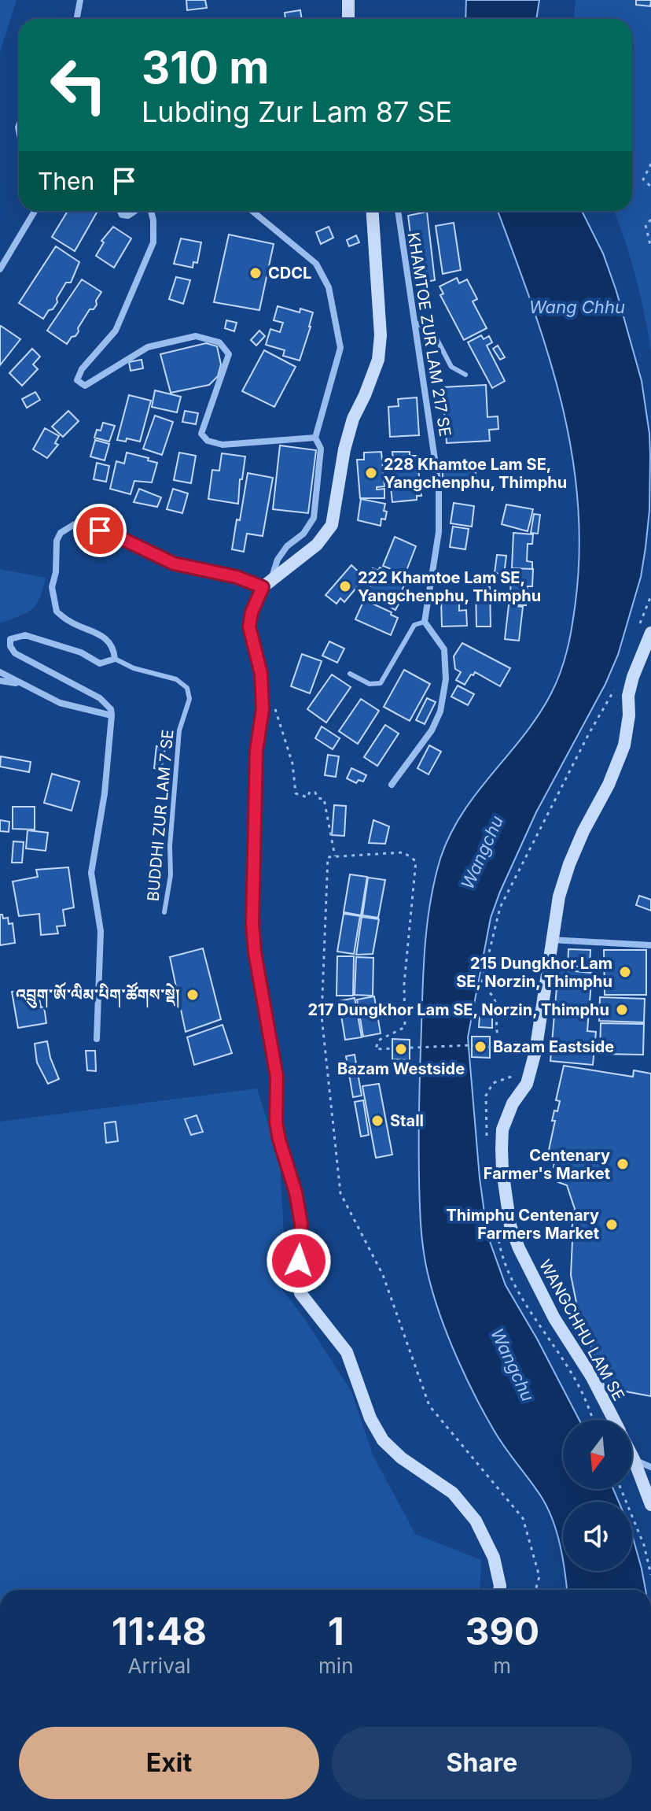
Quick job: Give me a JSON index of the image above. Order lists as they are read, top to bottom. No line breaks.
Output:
{"streets":{"main road":["WANGCHHU LAM SE"],"street":["KHAMTOE ZUR LAM 217 SE"],"lane":["BUDDHI ZUR LAM 7 SE"]},"water":["Wang Chhu","Wangchu"],"places":["CDCL","228 Khamtoe Lam SE, Yangchenphu, Thimphu","222 Khamtoe Lam SE, Yangchenphu, Thimphu","215 Dungkhor Lam SE, Norzin, Thimphu","འབྲུག་ཨོ་ལིམ་པིག་ཚོགས་སྡེ།","217 Dungkhor Lam SE, Norzin, Thimphu","Bazam Eastside","Bazam Westside","Stall","Centenary Farmer's Market","Thimphu Centenary Farmers Market"],"north":"bottom","page":{"turn":["310 m","Lubding Zur Lam 87 SE"],"then":"Then","eta":["11:48","Arrival","1","min","390","m"],"buttons":["Exit","Share"]}}
